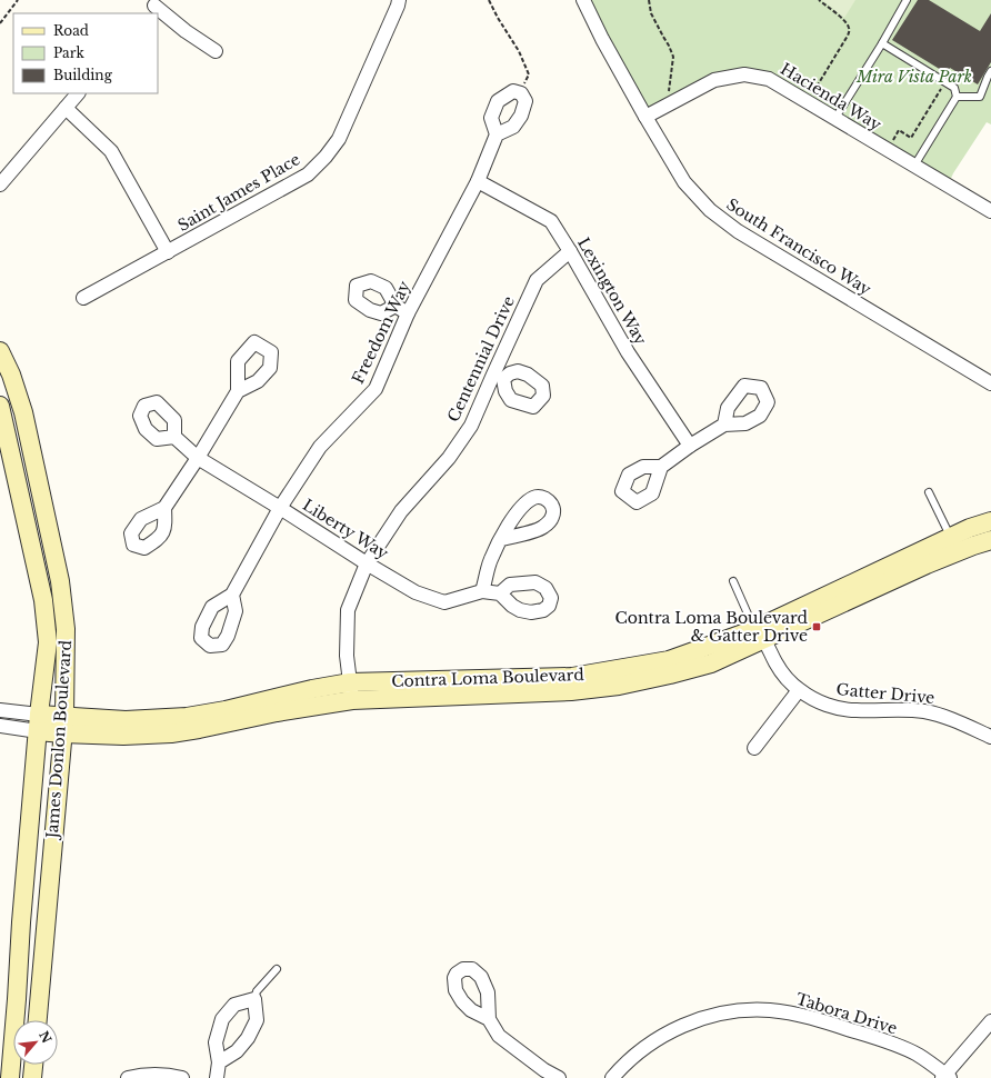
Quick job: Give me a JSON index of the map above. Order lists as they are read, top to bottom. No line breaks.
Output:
{"streets":{"main road":["Contra Loma Boulevard","James Donlon Boulevard"],"street":["Hacienda Way","Saint James Place","South Francisco Way","Lexington Way","Freedom Way","Centennial Drive","Liberty Way","Gatter Drive","Tabora Drive"]},"crossings":[["Hacienda Way","South Francisco Way"],["Lexington Way","Freedom Way"],["Lexington Way","Centennial Drive"],["Freedom Way","Liberty Way"],["Centennial Drive","Liberty Way"],["Centennial Drive","Contra Loma Boulevard"],["Contra Loma Boulevard","Gatter Drive"],["Contra Loma Boulevard","James Donlon Boulevard"]],"parks":["Mira Vista Park"],"places":{"transit":["Contra Loma Boulevard & Gatter Drive"]},"legend":["Road","Park","Building"],"north":"top right"}
